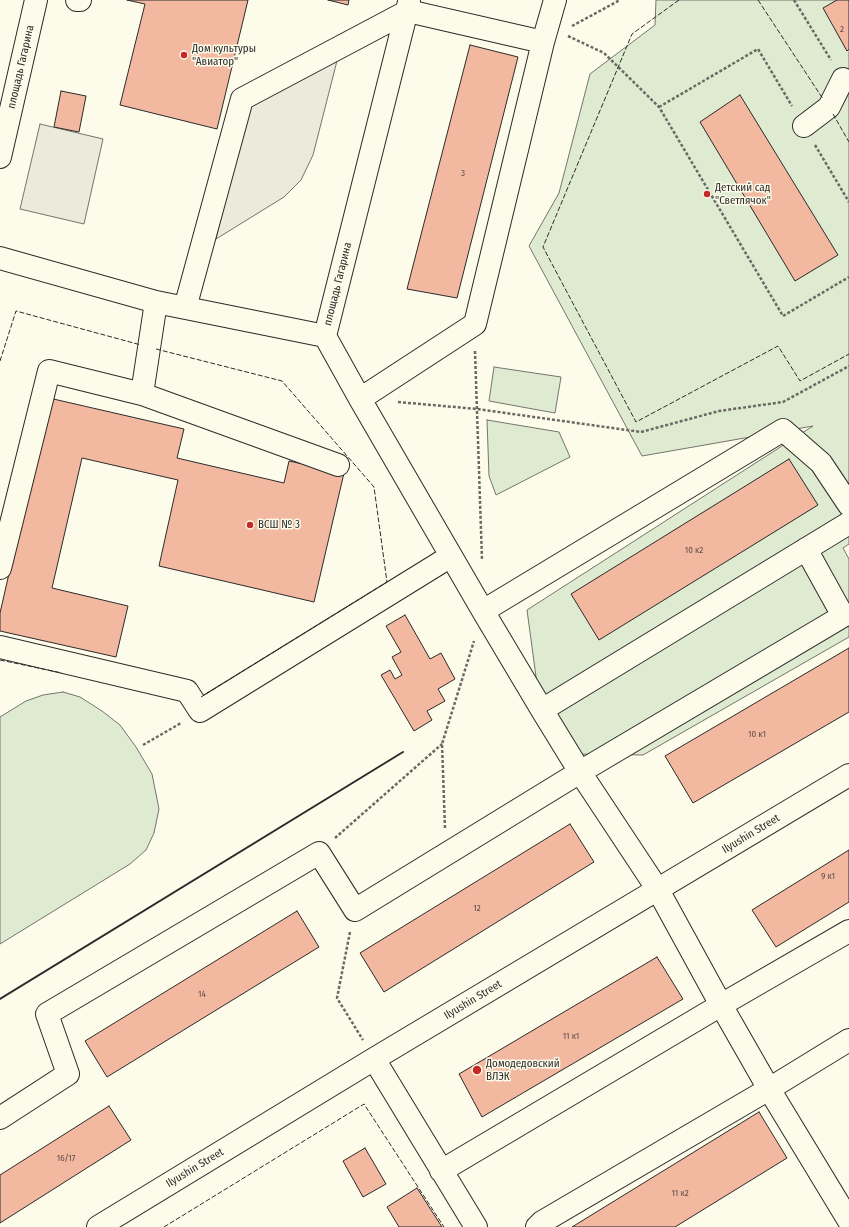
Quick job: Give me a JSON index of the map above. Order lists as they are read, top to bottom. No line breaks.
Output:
{"streets":{"street":["площадь Гагарина","Ilyushin Street"]},"places":["Дом культуры \"Авиатор\"","Детский сад \"Светлячок\"","ВСШ № 3","Домодедовский ВЛЭК"],"house_numbers":["2","3","10 к2","10 к1","9 к1","12","14","11 к1","16/17","11 к2"]}
